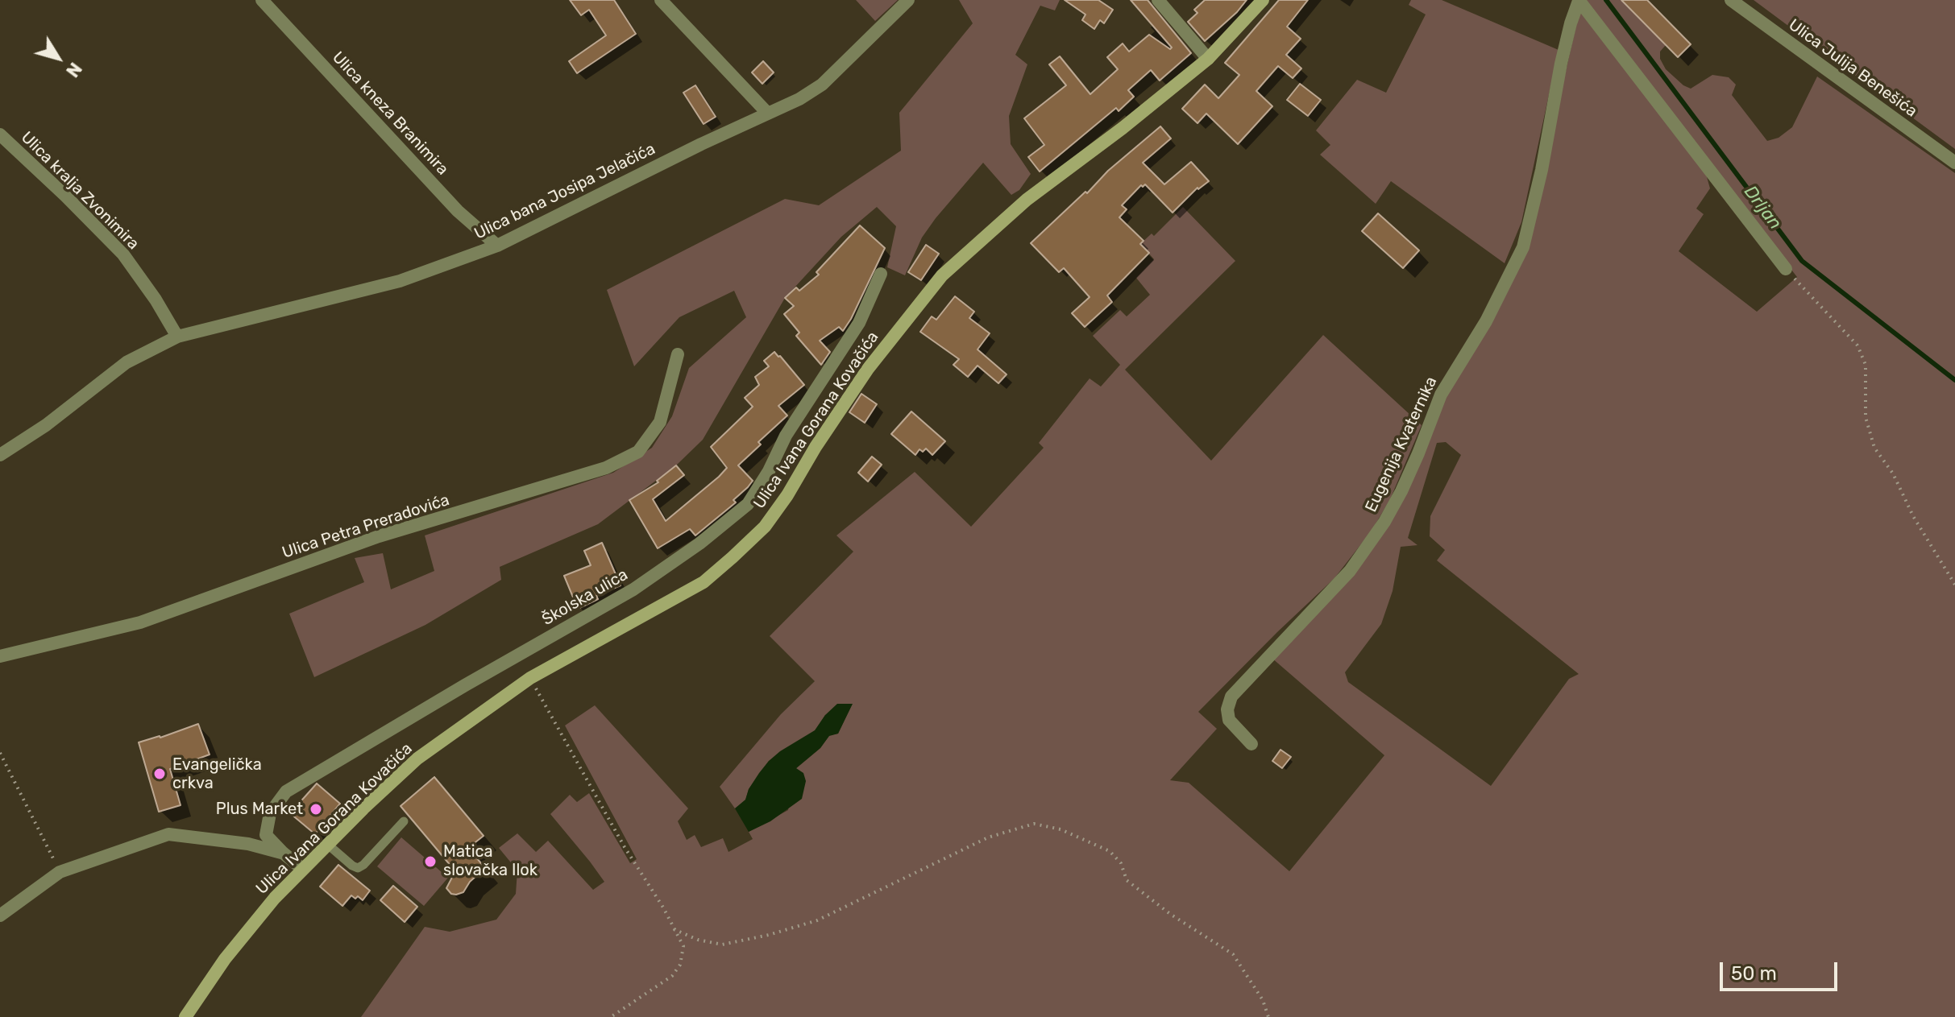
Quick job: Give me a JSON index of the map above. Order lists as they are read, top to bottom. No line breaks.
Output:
{"streets":{"main road":["Ulica Ivana Gorana Kovačića"],"street":["Ulica Julija Benešića","Ulica kneza Branimira","Ulica kralja Zvonimira","Ulica bana Josipa Jelačića","Eugenija Kvaternika","Ulica Petra Preradovića","Školska ulica"]},"crossings":[["Ulica kneza Branimira","Ulica bana Josipa Jelačića"],["Ulica kralja Zvonimira","Ulica bana Josipa Jelačića"],["Ulica Ivana Gorana Kovačića","Školska ulica"]],"water":["Drljan"],"places":["Evangelička crkva","Plus Market","Matica slovačka Ilok"],"scale_bar":"50 m","north":"bottom right"}
